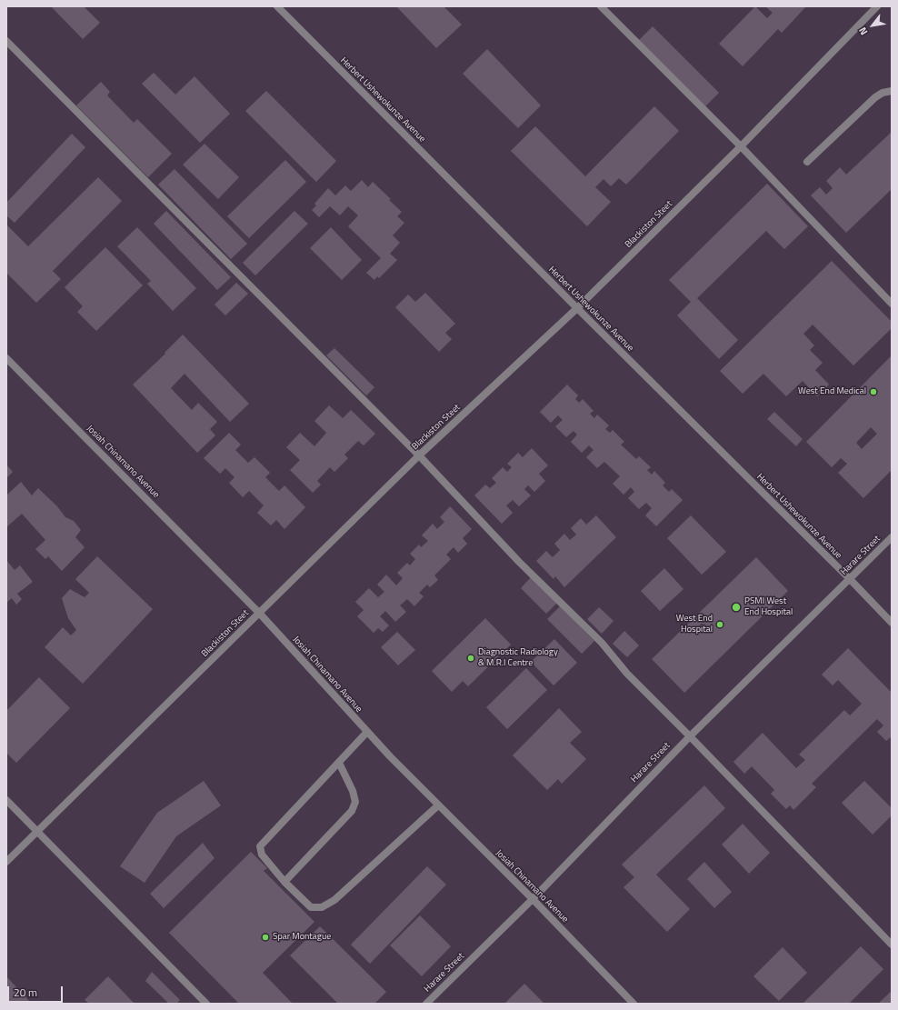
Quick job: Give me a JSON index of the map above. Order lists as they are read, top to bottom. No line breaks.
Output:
{"streets":{"street":["Herbert Ushewokunze Avenue","Blackiston Steet","Josiah Chinamano Avenue","Harare Street"]},"crossings":[["Herbert Ushewokunze Avenue","Blackiston Steet"],["Herbert Ushewokunze Avenue","Harare Street"],["Blackiston Steet","Josiah Chinamano Avenue"],["Josiah Chinamano Avenue","Harare Street"]],"places":["West End Medical","PSMI West End Hospital","West End Hospital","Diagnostic Radiology & M.R.I Centre","Spar Montague"],"scale_bar":"20 m","north":"bottom left"}
